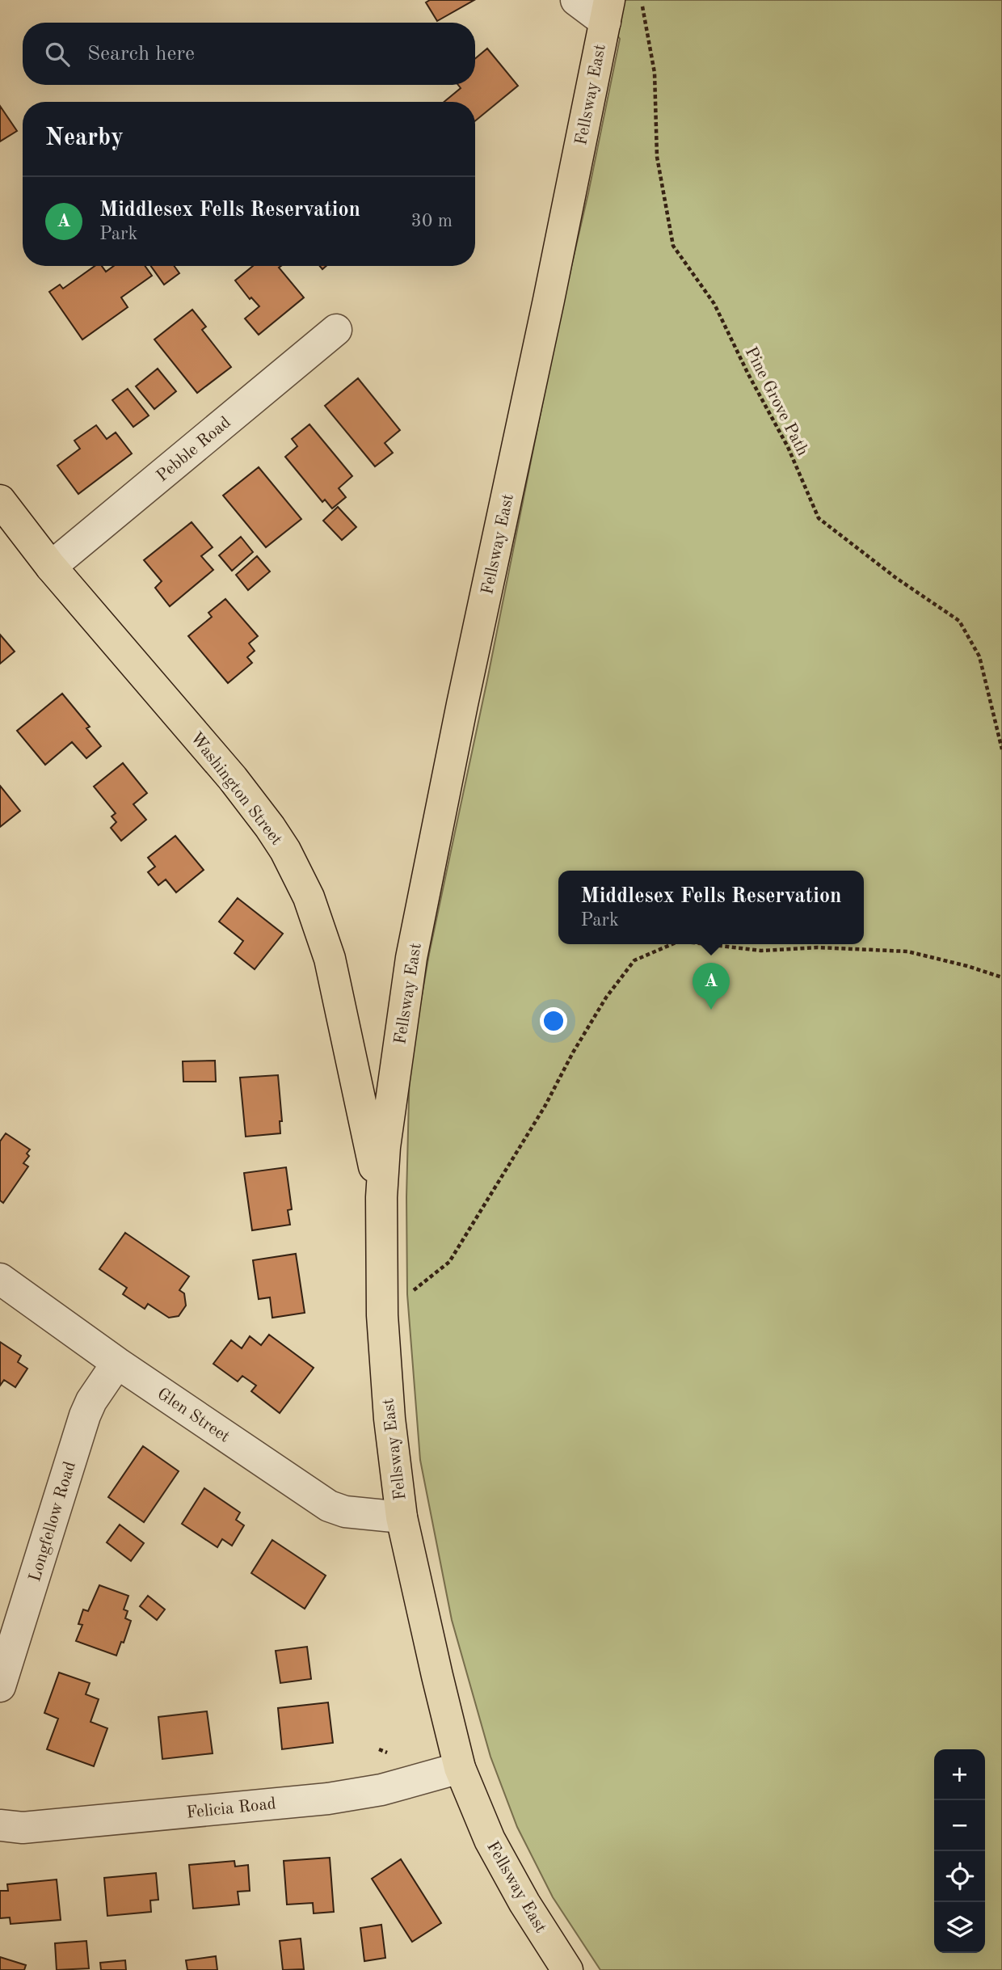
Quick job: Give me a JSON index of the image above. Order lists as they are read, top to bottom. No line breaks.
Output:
{"streets":{"main road":["Fellsway East","Washington Street"],"street":["Pebble Road","Glen Street","Longfellow Road","Felicia Road"],"path":["Pine Grove Path"]},"crossings":[["Fellsway East","Washington Street"],["Fellsway East","Glen Street"],["Fellsway East","Felicia Road"],["Pebble Road","Washington Street"],["Glen Street","Longfellow Road"]],"page":{"search":"Search here","heading":"Nearby","list":[{"mark":"A","name":"Middlesex Fells Reservation","note":"Park","value":"30 m"}],"popup":["Middlesex Fells Reservation","Park"],"pins":"A","map_buttons":["+","−"]}}
